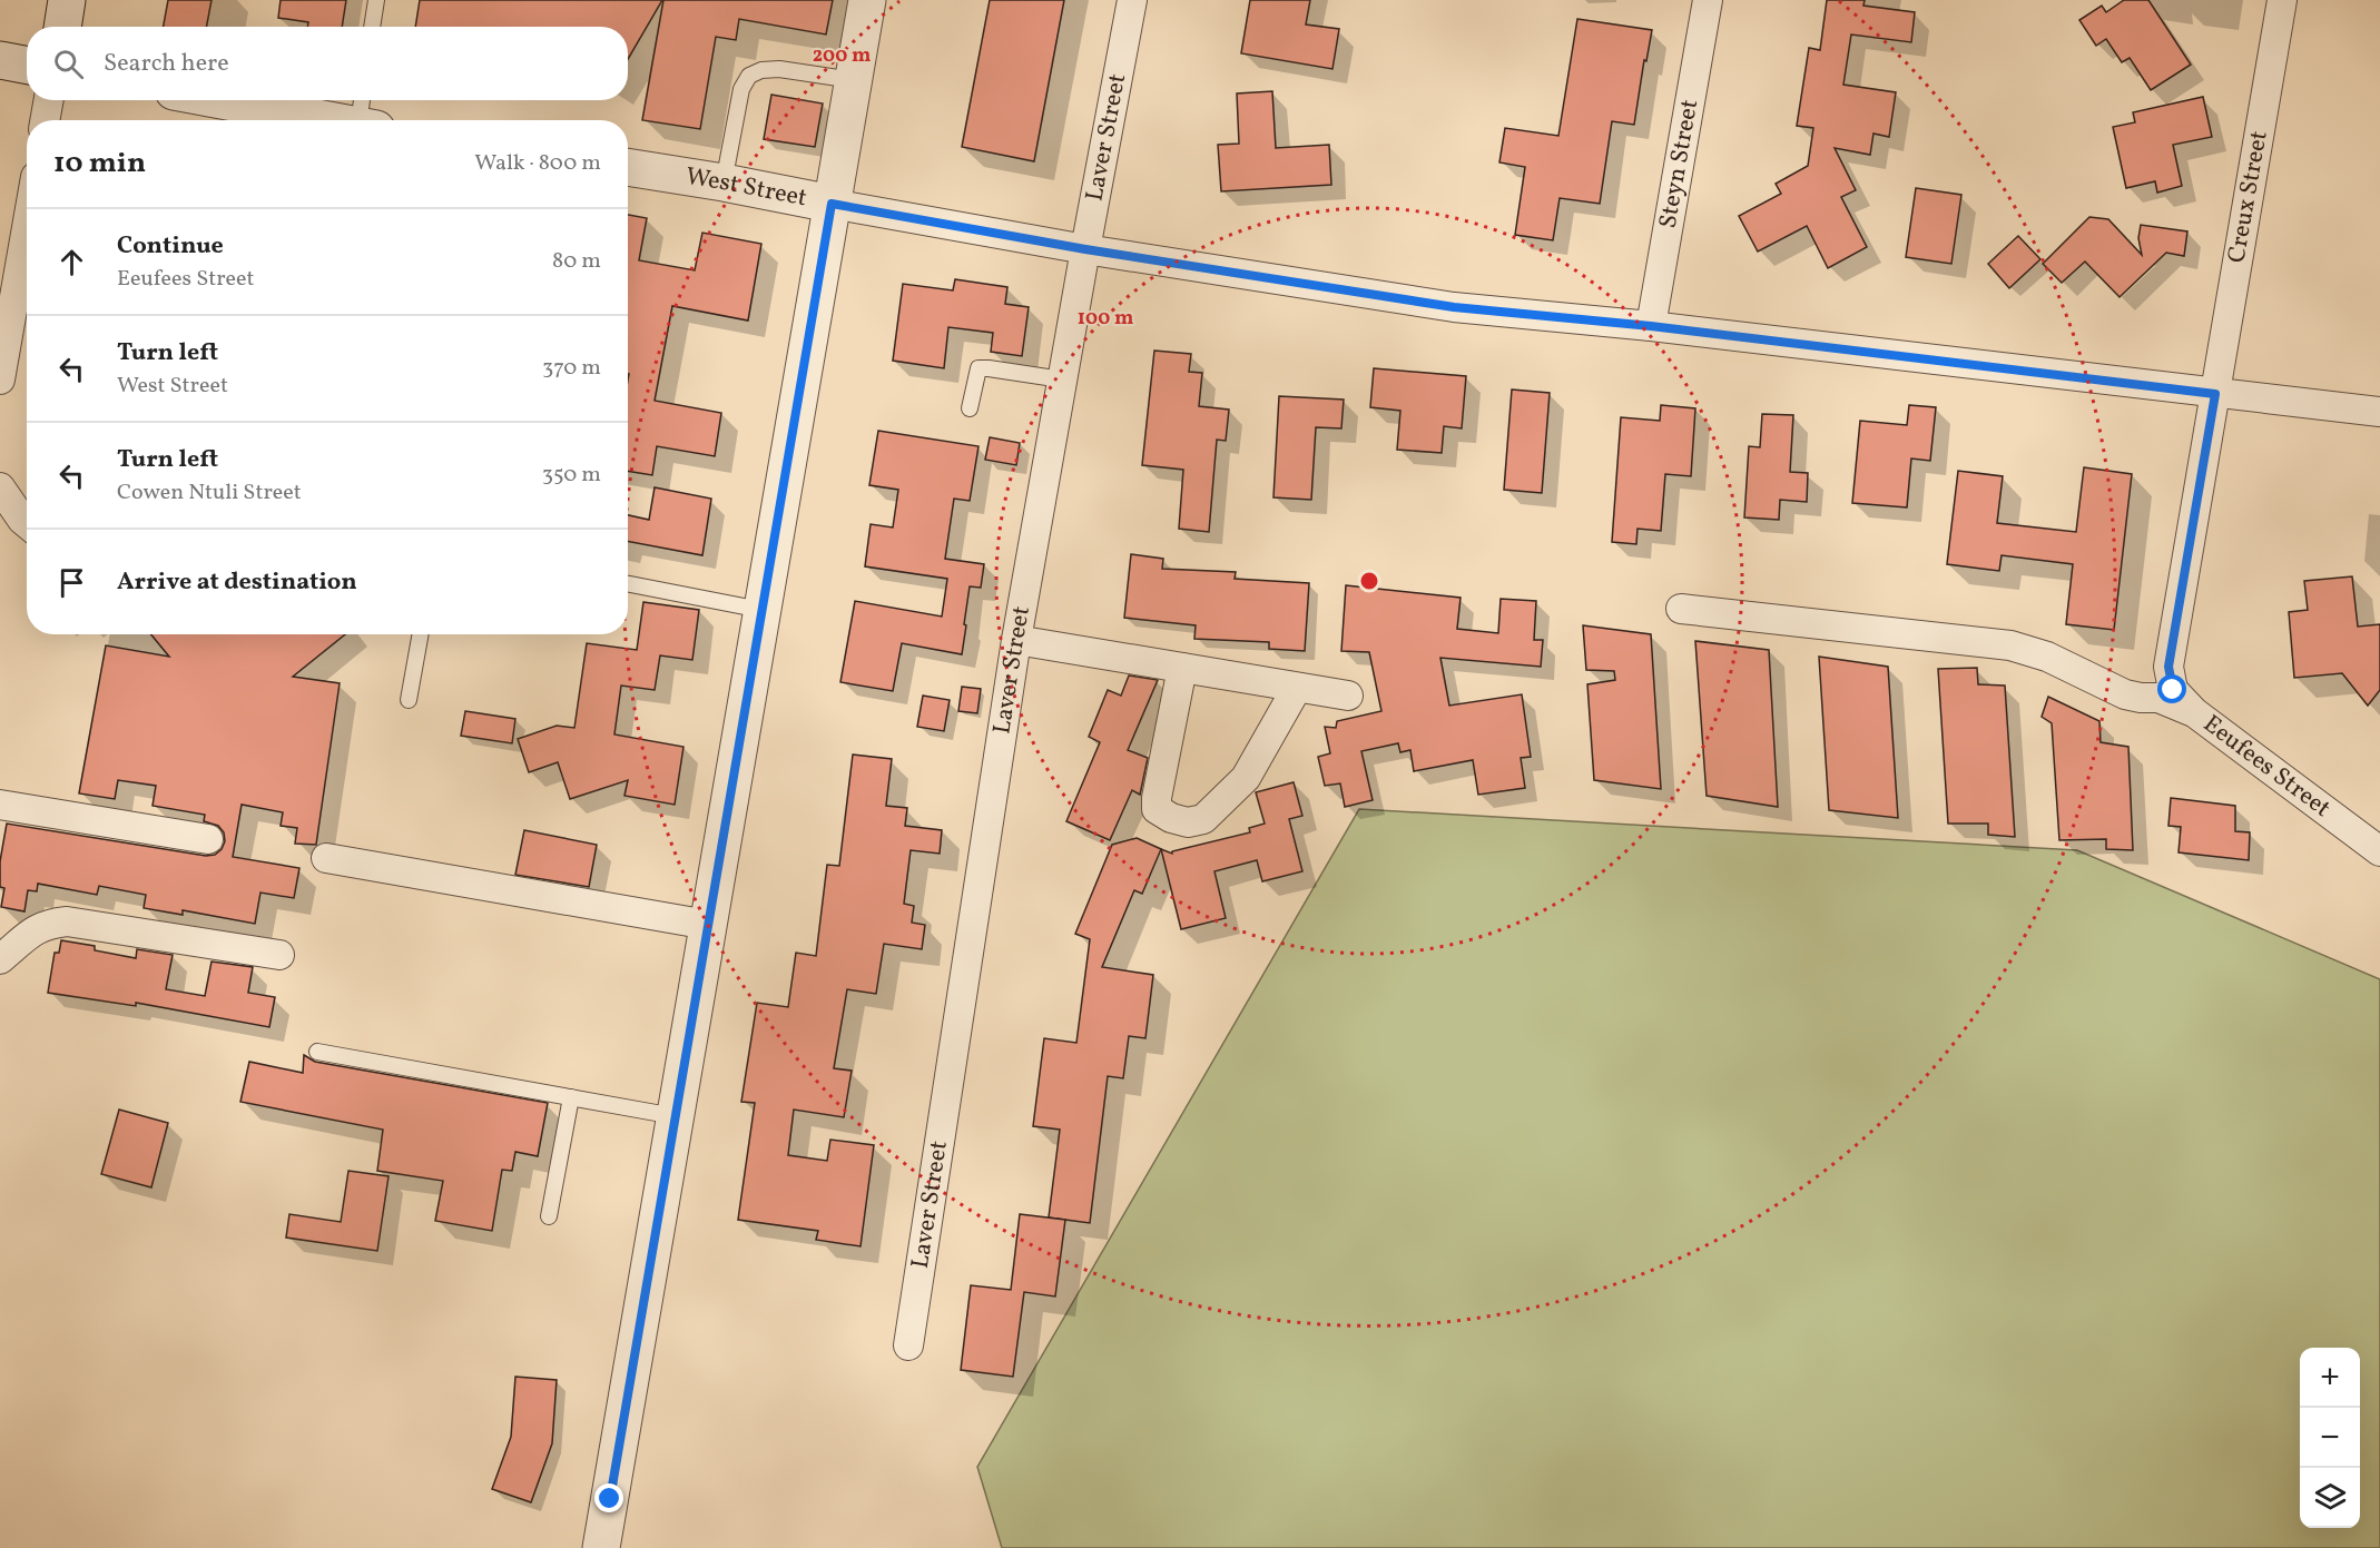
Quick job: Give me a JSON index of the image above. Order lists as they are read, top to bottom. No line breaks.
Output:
{"streets":{"street":["Laver Street","Steyn Street","West Street","Creux Street","Eeufees Street"]},"crossings":[["Laver Street","West Street"],["Steyn Street","West Street"],["West Street","Creux Street"],["West Street","Eeufees Street"],["Creux Street","Eeufees Street"]],"page":{"search":"Search here","heading":["10 min","Walk · 800 m"],"list":[["Continue","Eeufees Street","80 m"],["Turn left","West Street","370 m"],["Turn left","Cowen Ntuli Street","350 m"],"Arrive at destination"],"map_buttons":["+","−"]},"rings":["200 m","100 m"]}
